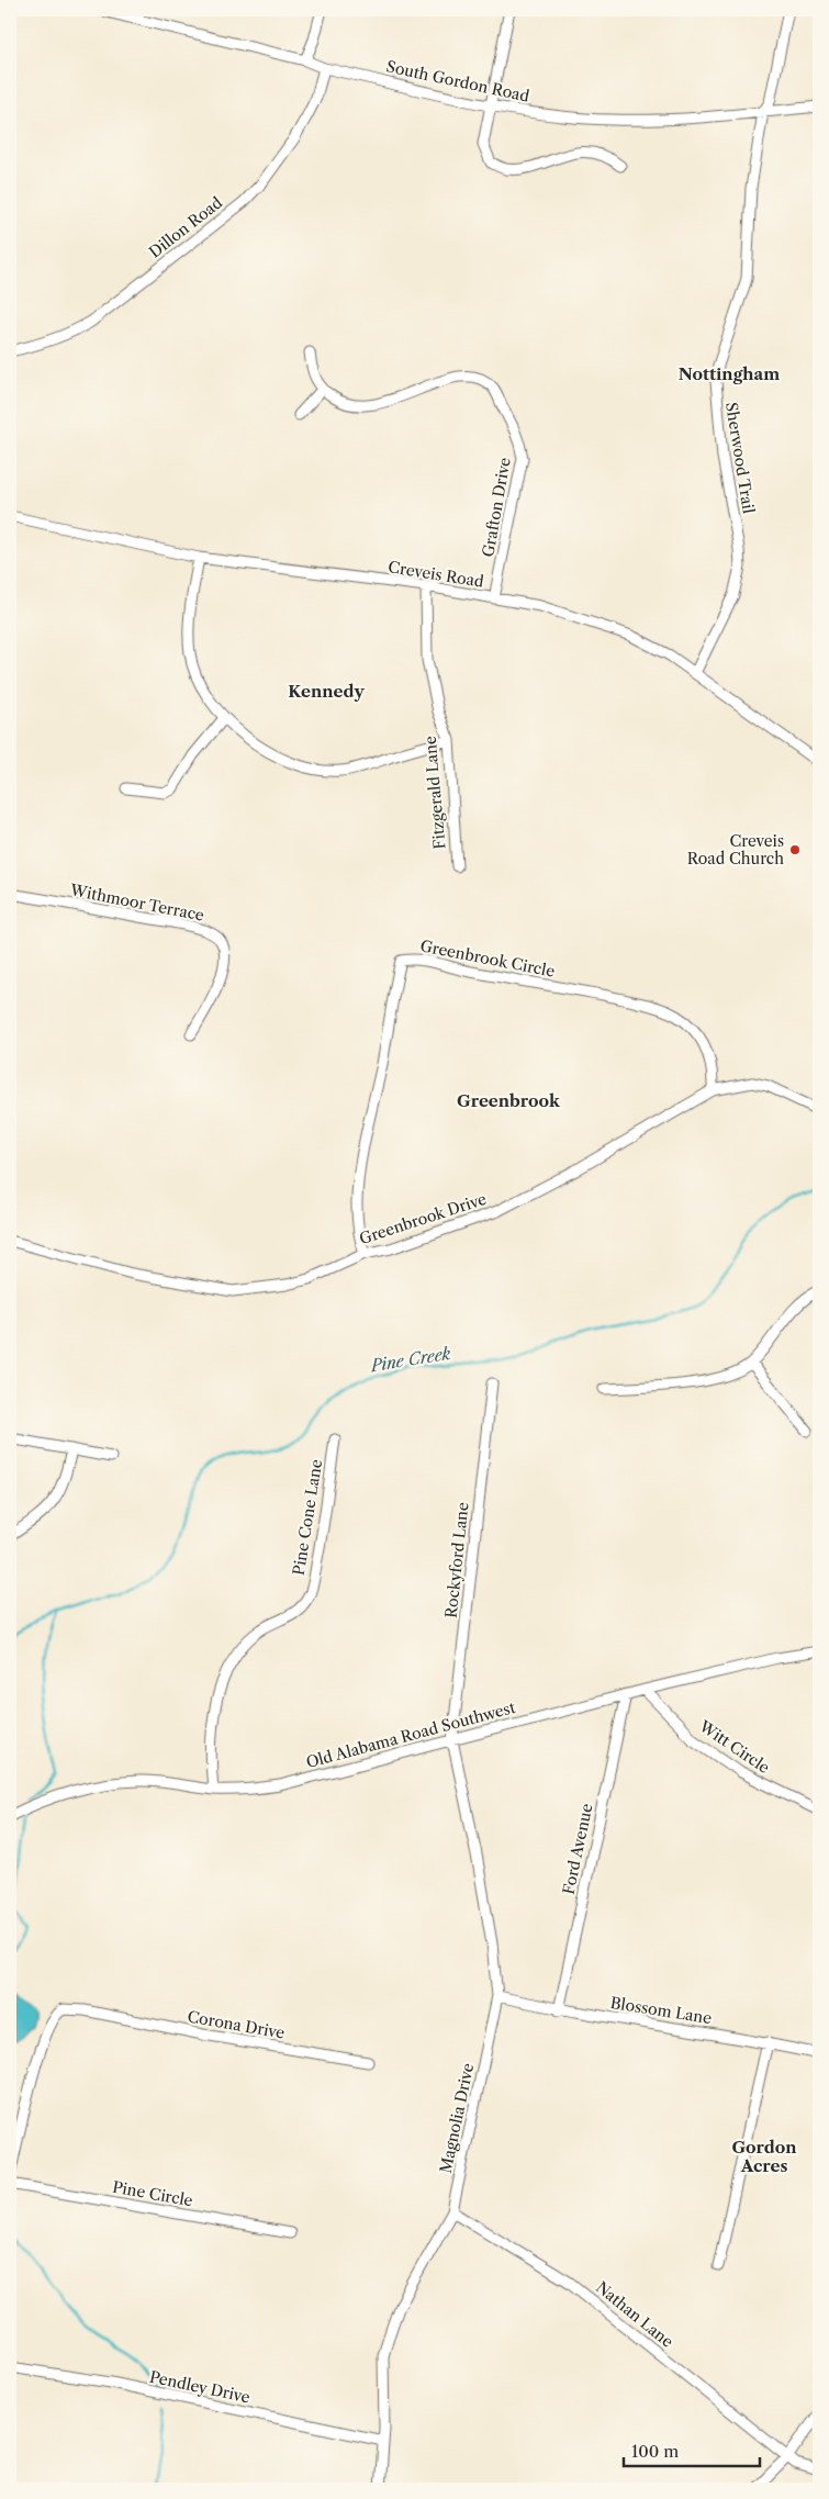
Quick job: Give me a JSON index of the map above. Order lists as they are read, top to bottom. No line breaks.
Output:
{"streets":{"street":["South Gordon Road","Dillon Road","Sherwood Trail","Grafton Drive","Creveis Road","Fitzgerald Lane","Withmoor Terrace","Greenbrook Circle","Greenbrook Drive","Pine Cone Lane","Rockyford Lane","Old Alabama Road Southwest","Witt Circle","Ford Avenue","Blossom Lane","Corona Drive","Magnolia Drive","Pine Circle","Nathan Lane","Pendley Drive"]},"crossings":[["South Gordon Road","Dillon Road"],["South Gordon Road","Sherwood Trail"],["Sherwood Trail","Creveis Road"],["Grafton Drive","Creveis Road"],["Creveis Road","Fitzgerald Lane"],["Greenbrook Circle","Greenbrook Drive"],["Pine Cone Lane","Old Alabama Road Southwest"],["Rockyford Lane","Old Alabama Road Southwest"],["Rockyford Lane","Magnolia Drive"],["Old Alabama Road Southwest","Witt Circle"],["Old Alabama Road Southwest","Ford Avenue"],["Old Alabama Road Southwest","Magnolia Drive"],["Ford Avenue","Blossom Lane"],["Blossom Lane","Magnolia Drive"],["Magnolia Drive","Nathan Lane"],["Magnolia Drive","Pendley Drive"]],"districts":["Nottingham","Kennedy","Greenbrook","Gordon Acres"],"water":["Pine Creek"],"places":["Creveis Road Church"],"scale_bar":"100 m"}
